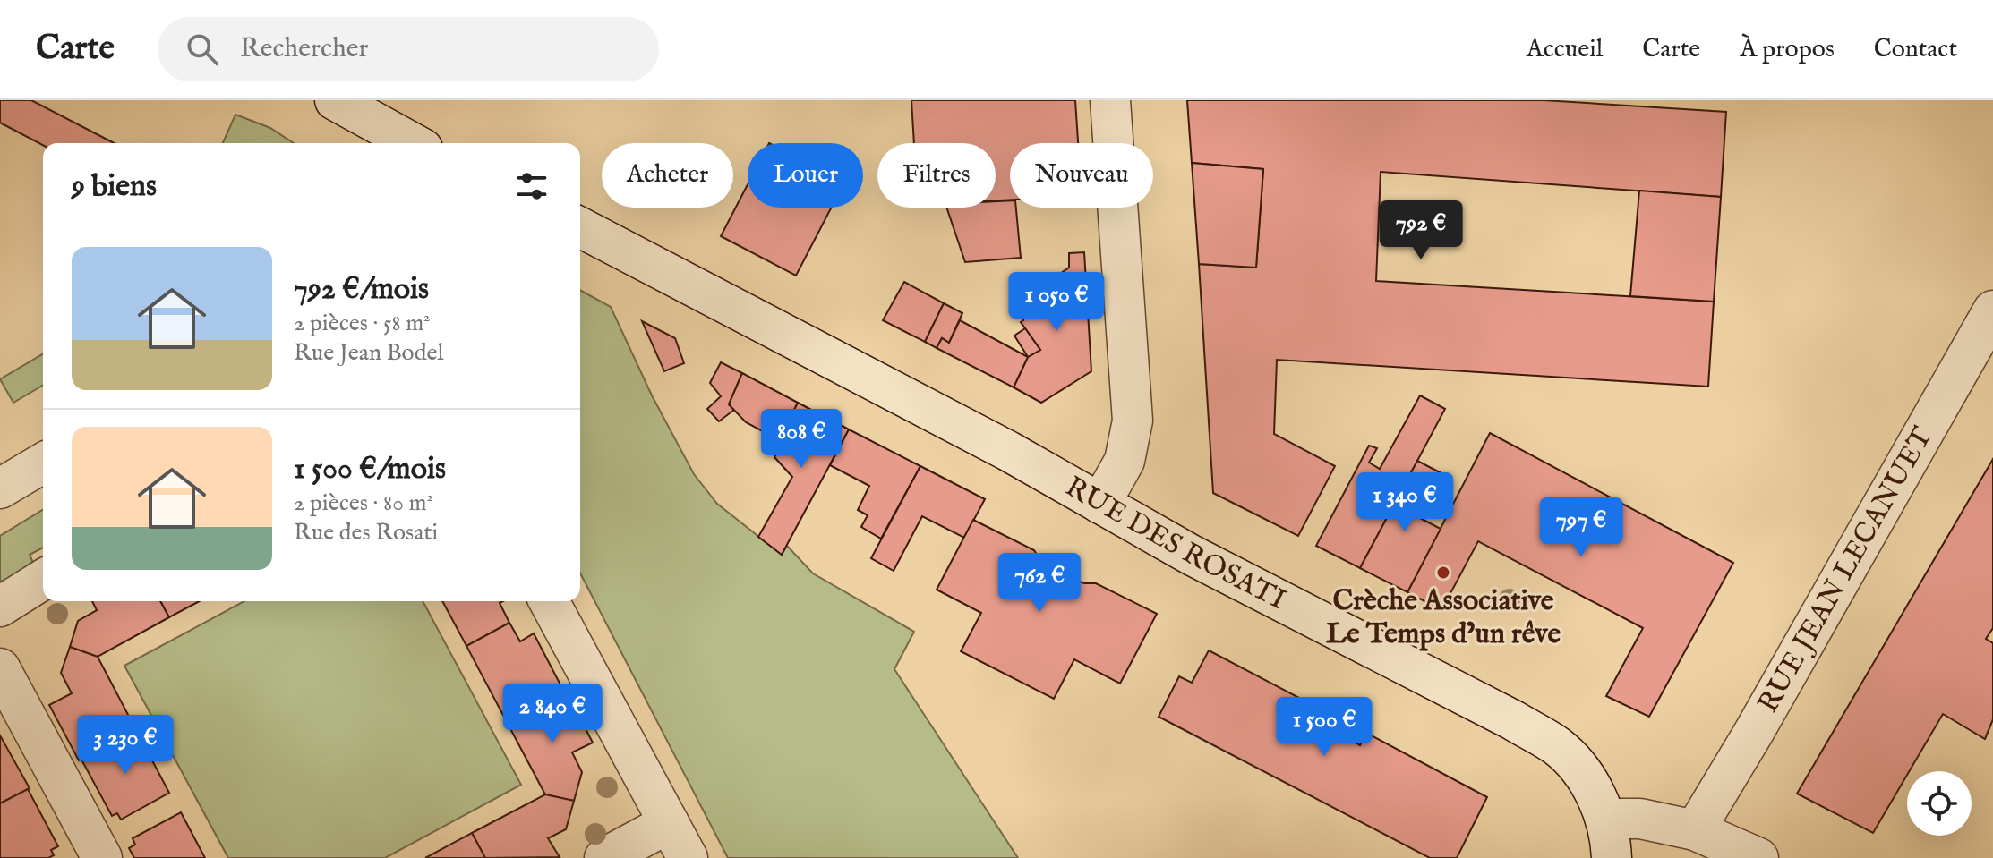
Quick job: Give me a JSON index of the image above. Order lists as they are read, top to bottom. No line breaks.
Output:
{"streets":{"street":["RUE DES ROSATI","RUE JEAN LECANUET"]},"places":["Crèche Associative Le Temps d’un rêve"],"page":{"header":"Carte","search":"Rechercher","nav":["Accueil","Carte","À propos","Contact"],"chip":["Acheter","Louer","Filtres","Nouveau"],"heading":"9 biens","price":["792 €","1 050 €","808 €","1 340 €","797 €","762 €","2 840 €","1 500 €","3 230 €"],"list":[{"name":"792 €/mois","note":"2 pièces · 58 m² · Rue Jean Bodel"},{"name":"1 500 €/mois","note":"2 pièces · 80 m² · Rue des Rosati"}]}}
